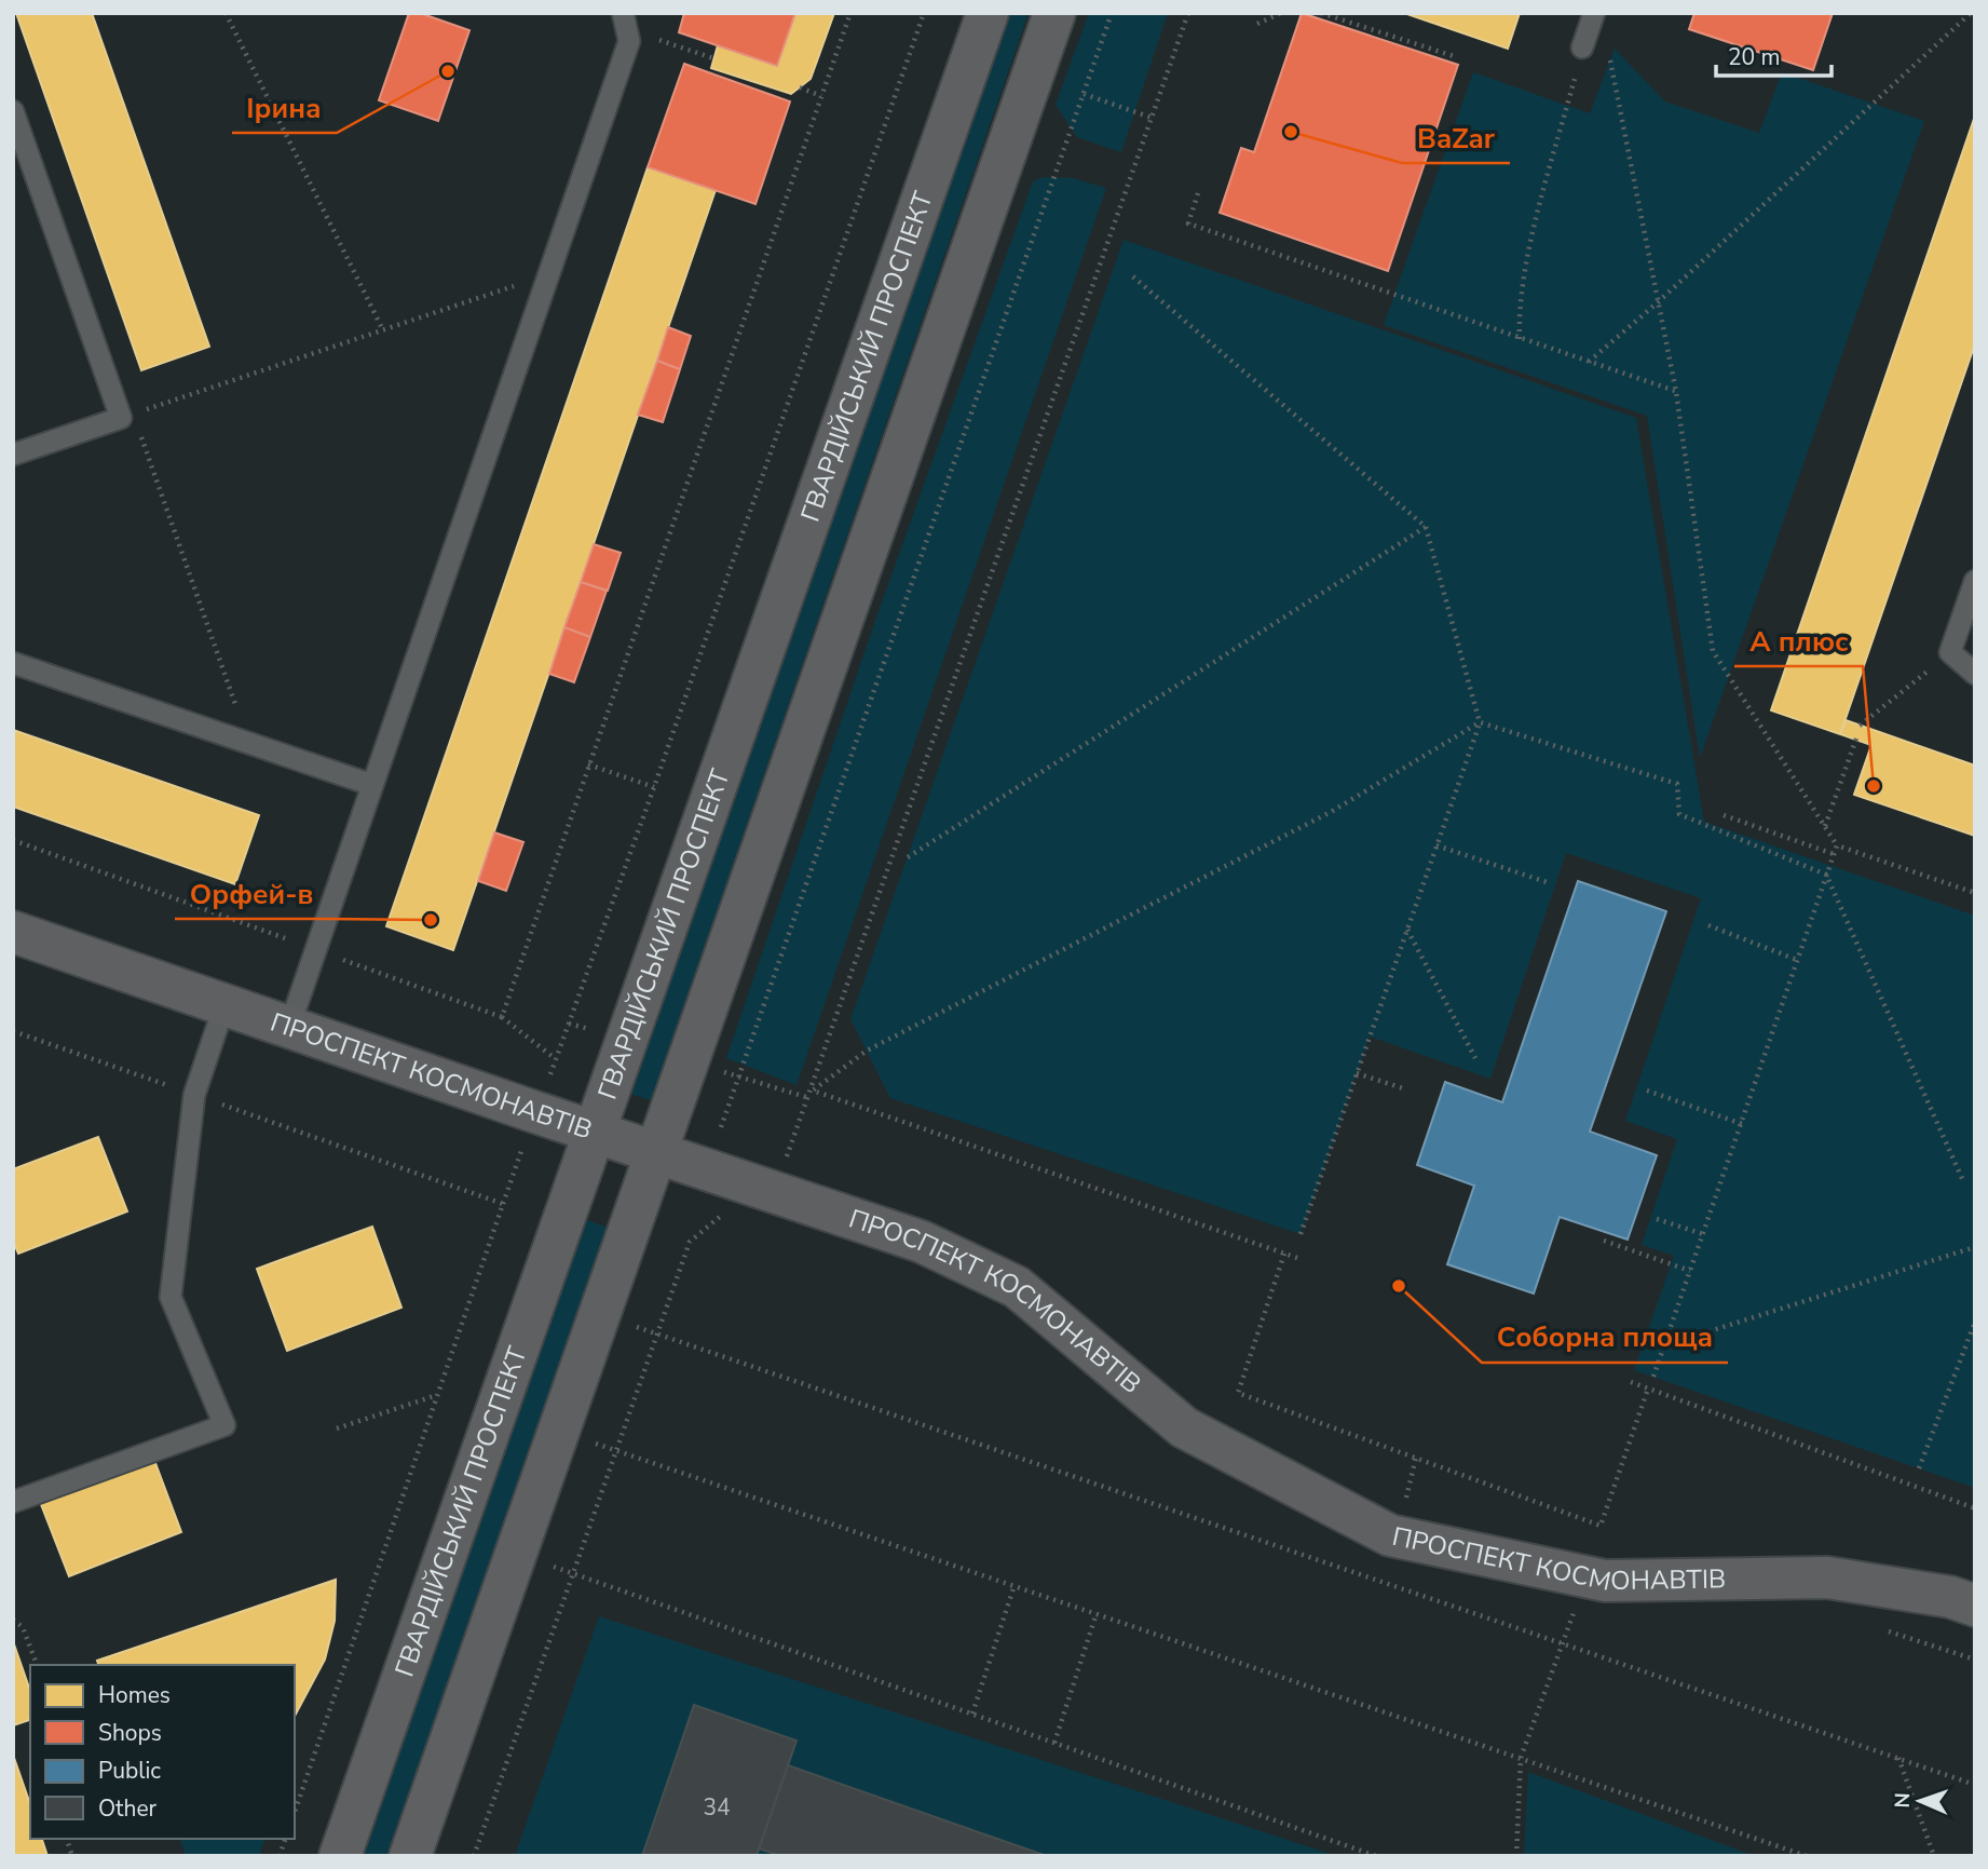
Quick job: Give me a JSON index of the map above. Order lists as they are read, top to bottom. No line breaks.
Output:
{"streets":{"main road":["ГВАРДІЙСЬКИЙ ПРОСПЕКТ","ПРОСПЕКТ КОСМОНАВТІВ"]},"crossings":[["ГВАРДІЙСЬКИЙ ПРОСПЕКТ","ПРОСПЕКТ КОСМОНАВТІВ"]],"places":["Ірина","BaZar","А плюс","Орфей-в","Соборна площа"],"house_numbers":["34"],"legend":["Homes","Shops","Public","Other"],"scale_bar":"20 m","north":"left"}
